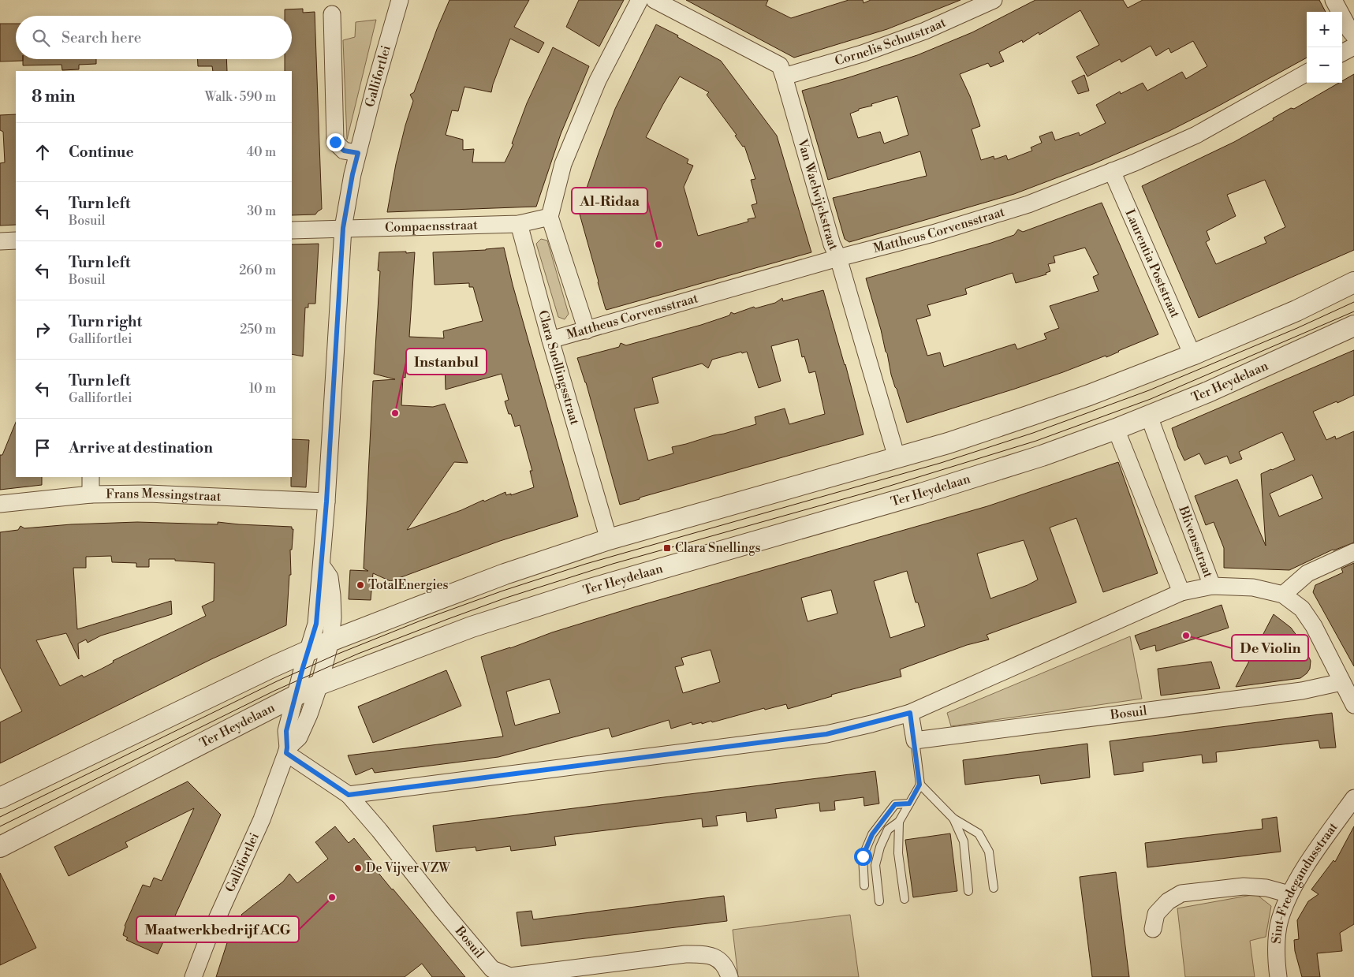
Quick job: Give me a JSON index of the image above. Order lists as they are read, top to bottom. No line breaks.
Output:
{"streets":{"street":["Cornelis Schutstraat","Gallifortlei","Van Waelwijckstraat","Compaensstraat","Mattheus Corvensstraat","Laurentia Poststraat","Clara Snellingsstraat","Ter Heydelaan","Frans Messingstraat","Blivensstraat","Bosuil","Sint-Fredegandusstraat"]},"crossings":[["Cornelis Schutstraat","Van Waelwijckstraat"],["Gallifortlei","Compaensstraat"],["Gallifortlei","Ter Heydelaan"],["Gallifortlei","Frans Messingstraat"],["Gallifortlei","Bosuil"],["Van Waelwijckstraat","Mattheus Corvensstraat"],["Compaensstraat","Clara Snellingsstraat"],["Mattheus Corvensstraat","Laurentia Poststraat"],["Mattheus Corvensstraat","Clara Snellingsstraat"],["Ter Heydelaan","Blivensstraat"]],"places":{"other":["Al-Ridaa","Instanbul","TotalEnergies","De Violin","De Vijver VZW","Maatwerkbedrijf ACG"],"transit":["Clara Snellings"]},"page":{"map_buttons":["+","−"],"search":"Search here","heading":["8 min","Walk · 590 m"],"list":[["Continue","40 m"],["Turn left","Bosuil","30 m"],["Turn left","Bosuil","260 m"],["Turn right","Gallifortlei","250 m"],["Turn left","Gallifortlei","10 m"],"Arrive at destination"]}}
